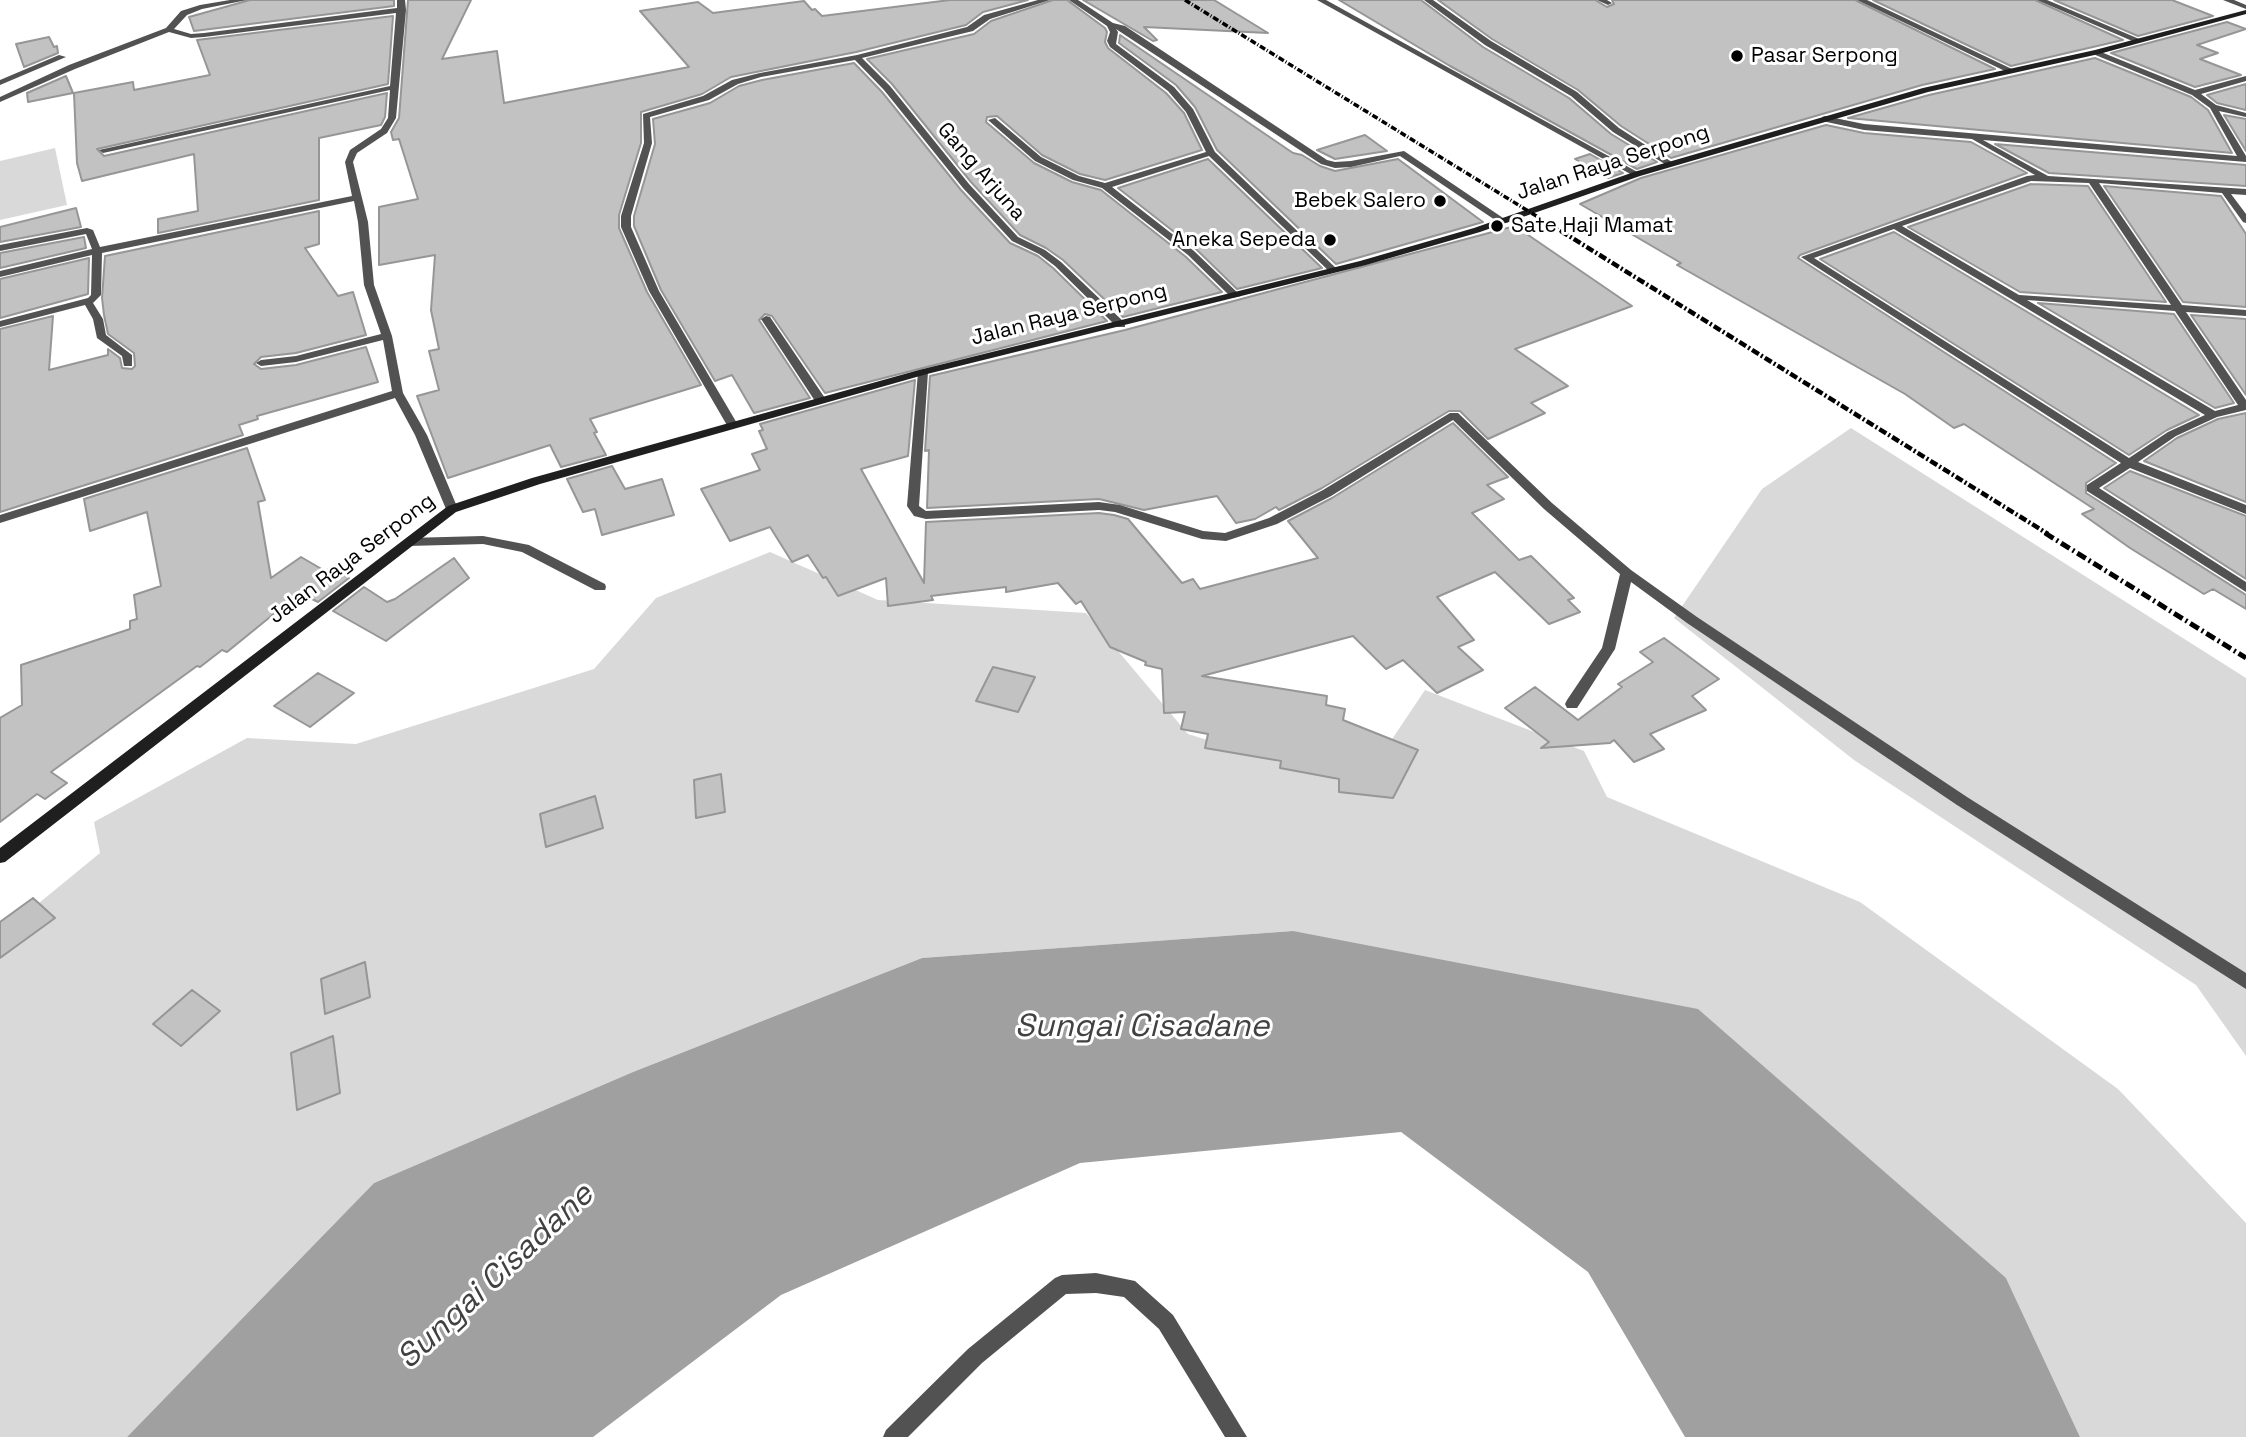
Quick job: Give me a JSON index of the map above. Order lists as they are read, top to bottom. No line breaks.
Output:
{"streets":{"main road":["Jalan Raya Serpong"],"street":["Gang Arjuna"]},"crossings":[["Jalan Raya Serpong","Gang Arjuna"]],"water":["Sungai Cisadane"],"places":["Pasar Serpong","Bebek Salero","Sate Haji Mamat","Aneka Sepeda"]}
